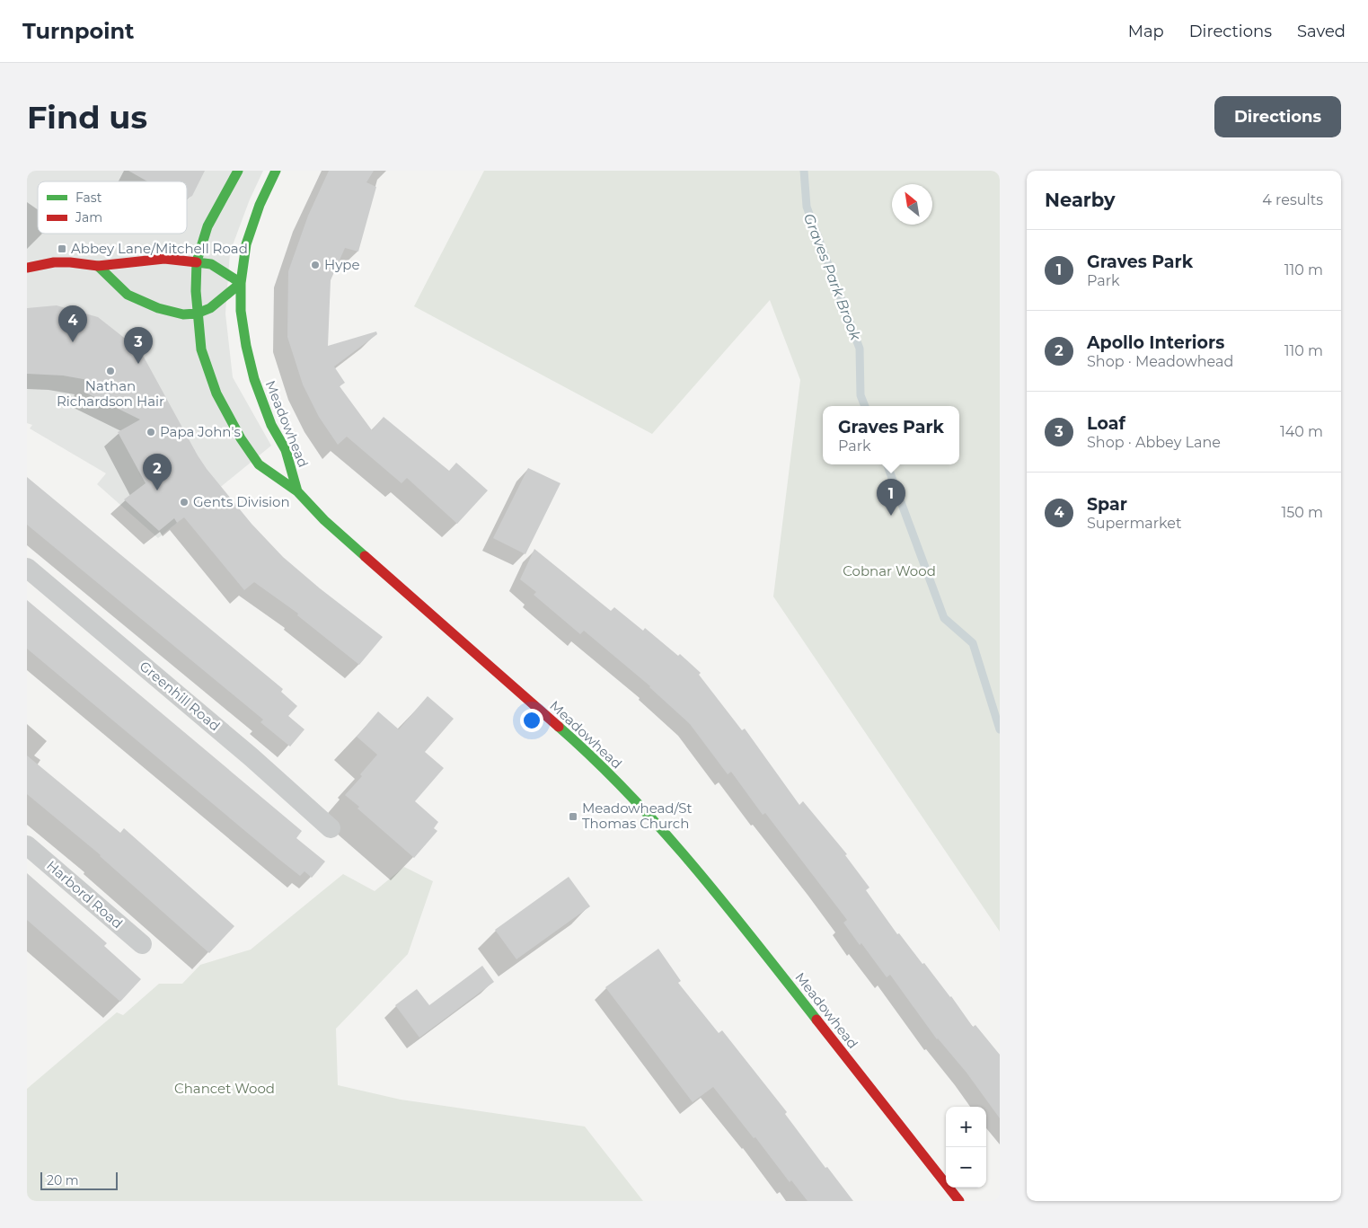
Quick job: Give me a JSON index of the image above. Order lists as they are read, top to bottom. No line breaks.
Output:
{"streets":{"main road":["Meadowhead"],"street":["Greenhill Road","Harbord Road"]},"water":["Graves Park Brook"],"parks":["Cobnar Wood","Chancet Wood"],"places":{"transit":["Abbey Lane/Mitchell Road","Meadowhead/St Thomas Church"],"other":["Hype","Nathan Richardson Hair","Papa John's","Gents Division"]},"legend":["Fast","Jam"],"scale_bar":"20 m","north":"top left","page":{"header":"Turnpoint","nav":["Map","Directions","Saved"],"buttons":"Directions","title":"Find us","heading":["Nearby","4 results"],"list":[{"mark":"1","name":"Graves Park","note":"Park","value":"110 m"},{"mark":"2","name":"Apollo Interiors","note":"Shop · Meadowhead","value":"110 m"},{"mark":"3","name":"Loaf","note":"Shop · Abbey Lane","value":"140 m"},{"mark":"4","name":"Spar","note":"Supermarket","value":"150 m"}],"pins":["4","3","2","1"],"popup":["Graves Park","Park"],"map_buttons":["+","−"],"scale":"20 m"}}
